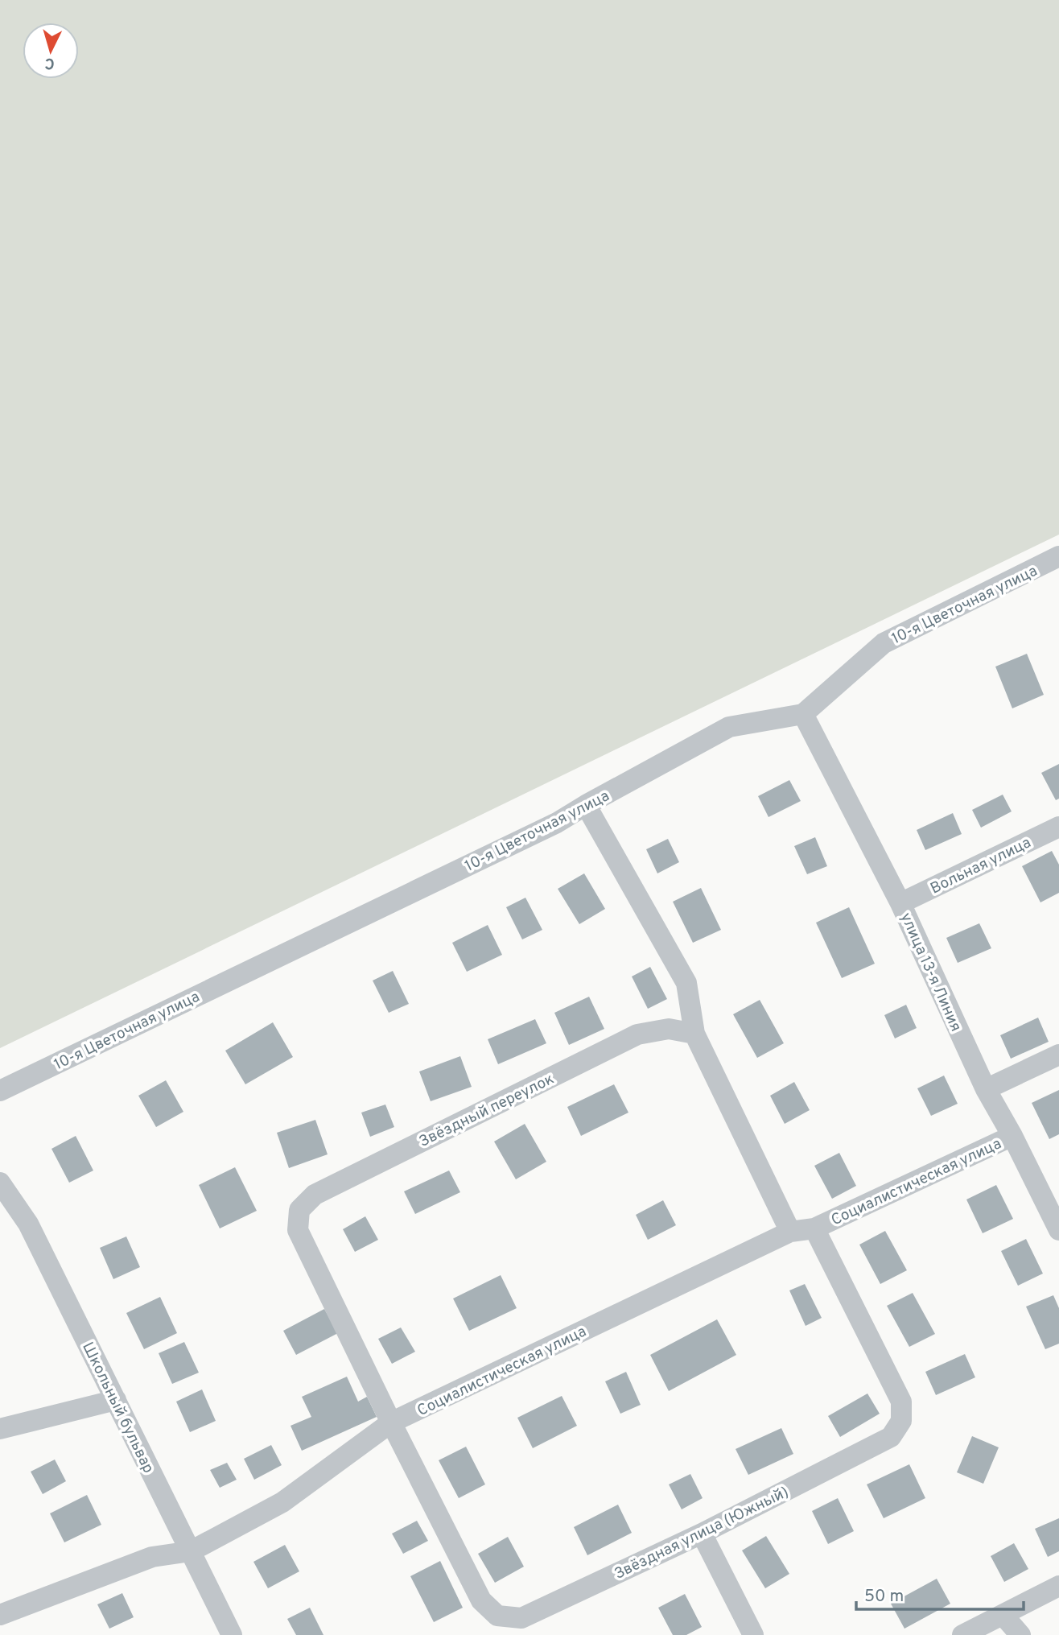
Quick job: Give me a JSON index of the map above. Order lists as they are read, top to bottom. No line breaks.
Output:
{"streets":{"lane":["10-я Цветочная улица","Вольная улица","улица 13-я Линия","Звёздный переулок","Социалистическая улица","Школьный бульвар","Звёздная улица (Южный)"]},"crossings":[["10-я Цветочная улица","улица 13-я Линия"],["Вольная улица","улица 13-я Линия"],["улица 13-я Линия","Социалистическая улица"],["Звёздный переулок","Социалистическая улица"],["Звёздный переулок","Звёздная улица (Южный)"],["Социалистическая улица","Школьный бульвар"],["Социалистическая улица","Звёздная улица (Южный)"]],"scale_bar":"50 m","north":"bottom"}
